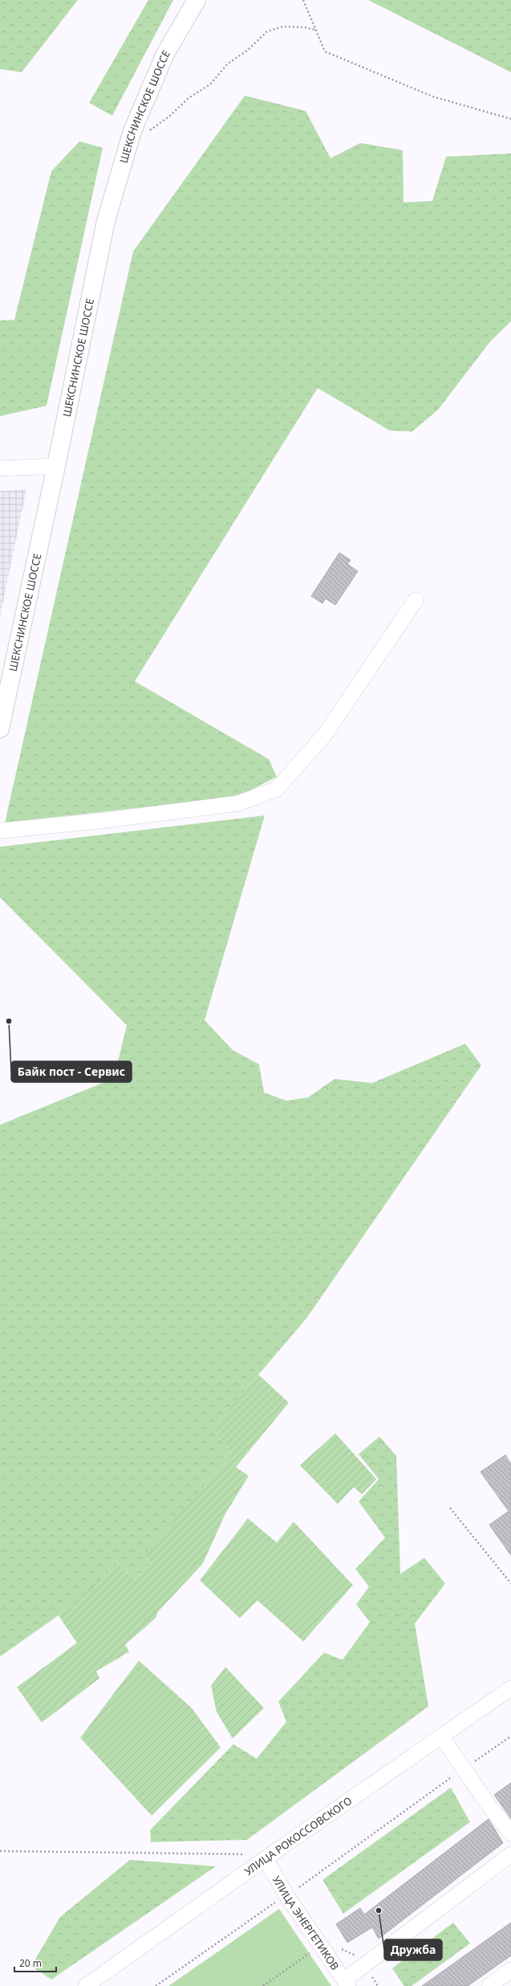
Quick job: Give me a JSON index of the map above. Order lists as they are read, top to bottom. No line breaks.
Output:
{"streets":{"main road":["ШЕКСНИНСКОЕ ШОССЕ"],"street":["УЛИЦА РОКОССОВСКОГО","УЛИЦА ЭНЕРГЕТИКОВ"]},"crossings":[["УЛИЦА РОКОССОВСКОГО","УЛИЦА ЭНЕРГЕТИКОВ"]],"places":["Байк пост - Сервис","Дружба"],"scale_bar":"20 m"}
